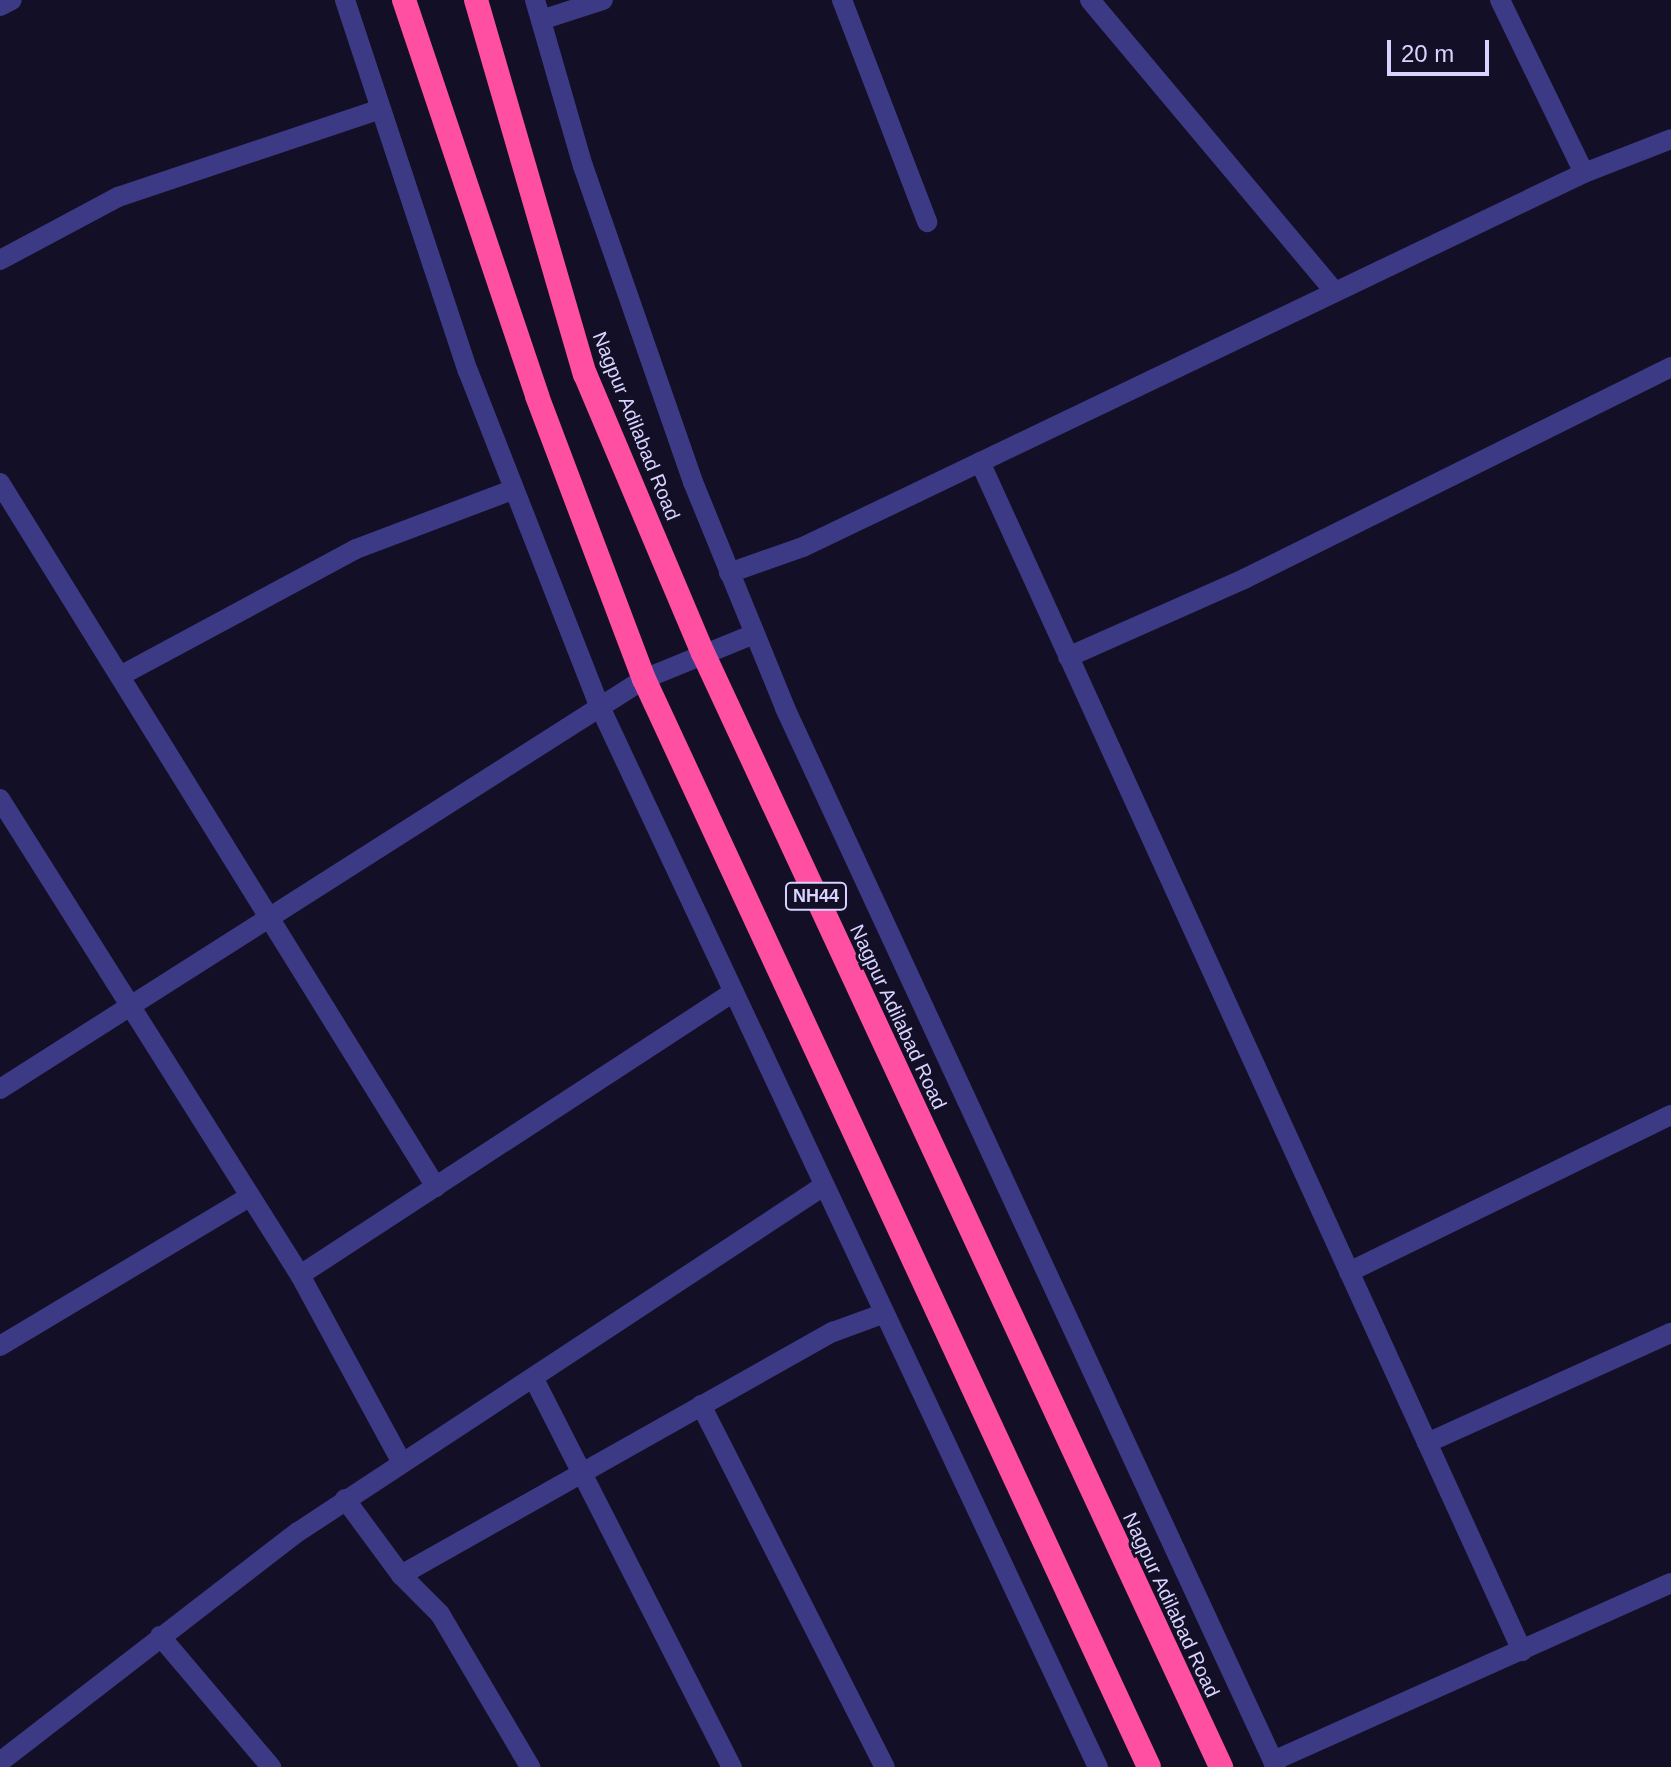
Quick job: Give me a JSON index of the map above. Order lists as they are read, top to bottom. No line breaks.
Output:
{"streets":{"highway":["Nagpur Adilabad Road","NH44"]},"scale_bar":"20 m"}
